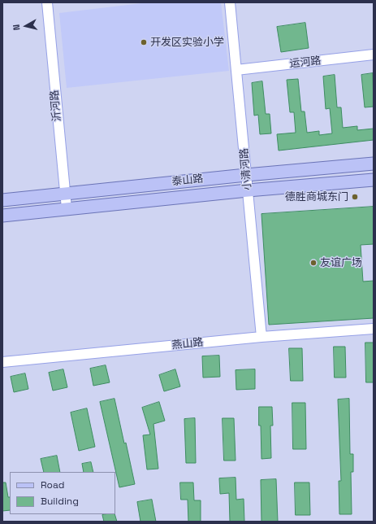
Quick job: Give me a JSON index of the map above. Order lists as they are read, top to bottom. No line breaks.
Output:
{"streets":{"main road":["泰山路"],"street":["运河路","沂河路","小清河路","燕山路"]},"crossings":[["运河路","小清河路"],["沂河路","泰山路"],["小清河路","泰山路"],["小清河路","燕山路"]],"places":["开发区实验小学","德胜商城东门","友谊广场"],"legend":["Road","Building"],"north":"left"}
